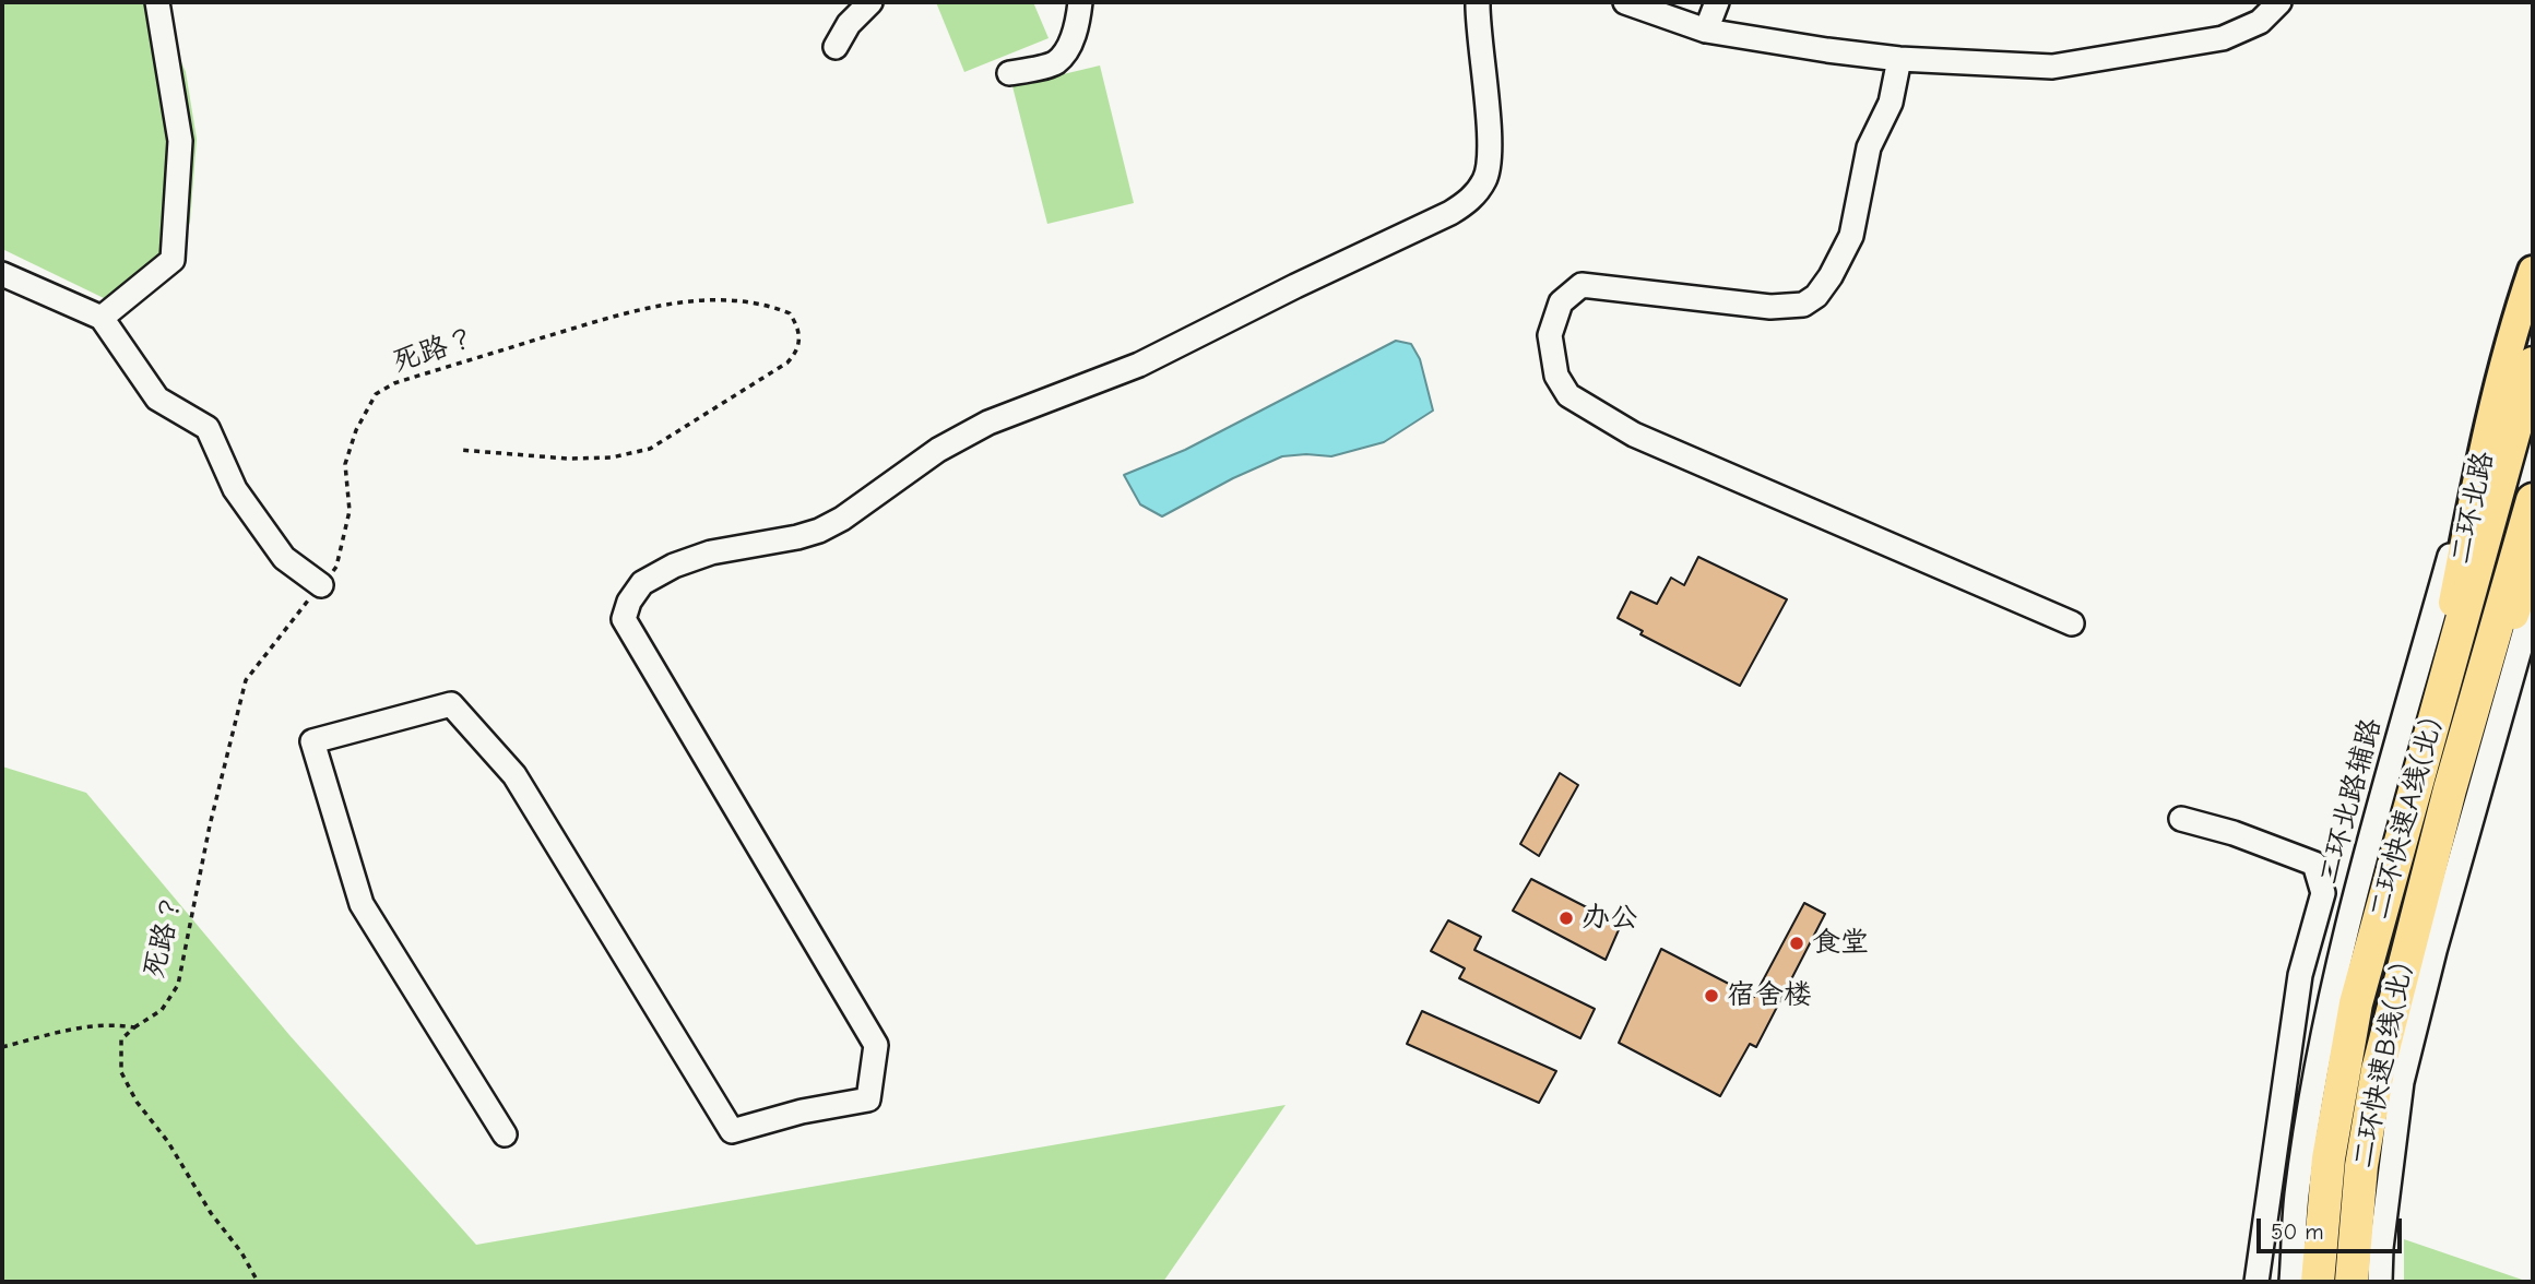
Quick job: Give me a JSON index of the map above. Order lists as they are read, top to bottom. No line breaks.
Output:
{"streets":{"highway":["二环快速A线(北)","二环快速B线(北)"],"street":["二环北路辅路"],"path":["死路？"]},"crossings":[["二环北路辅路","二环快速A线(北)"]],"places":["办公","食堂","宿舍楼"],"scale_bar":"50 m"}
